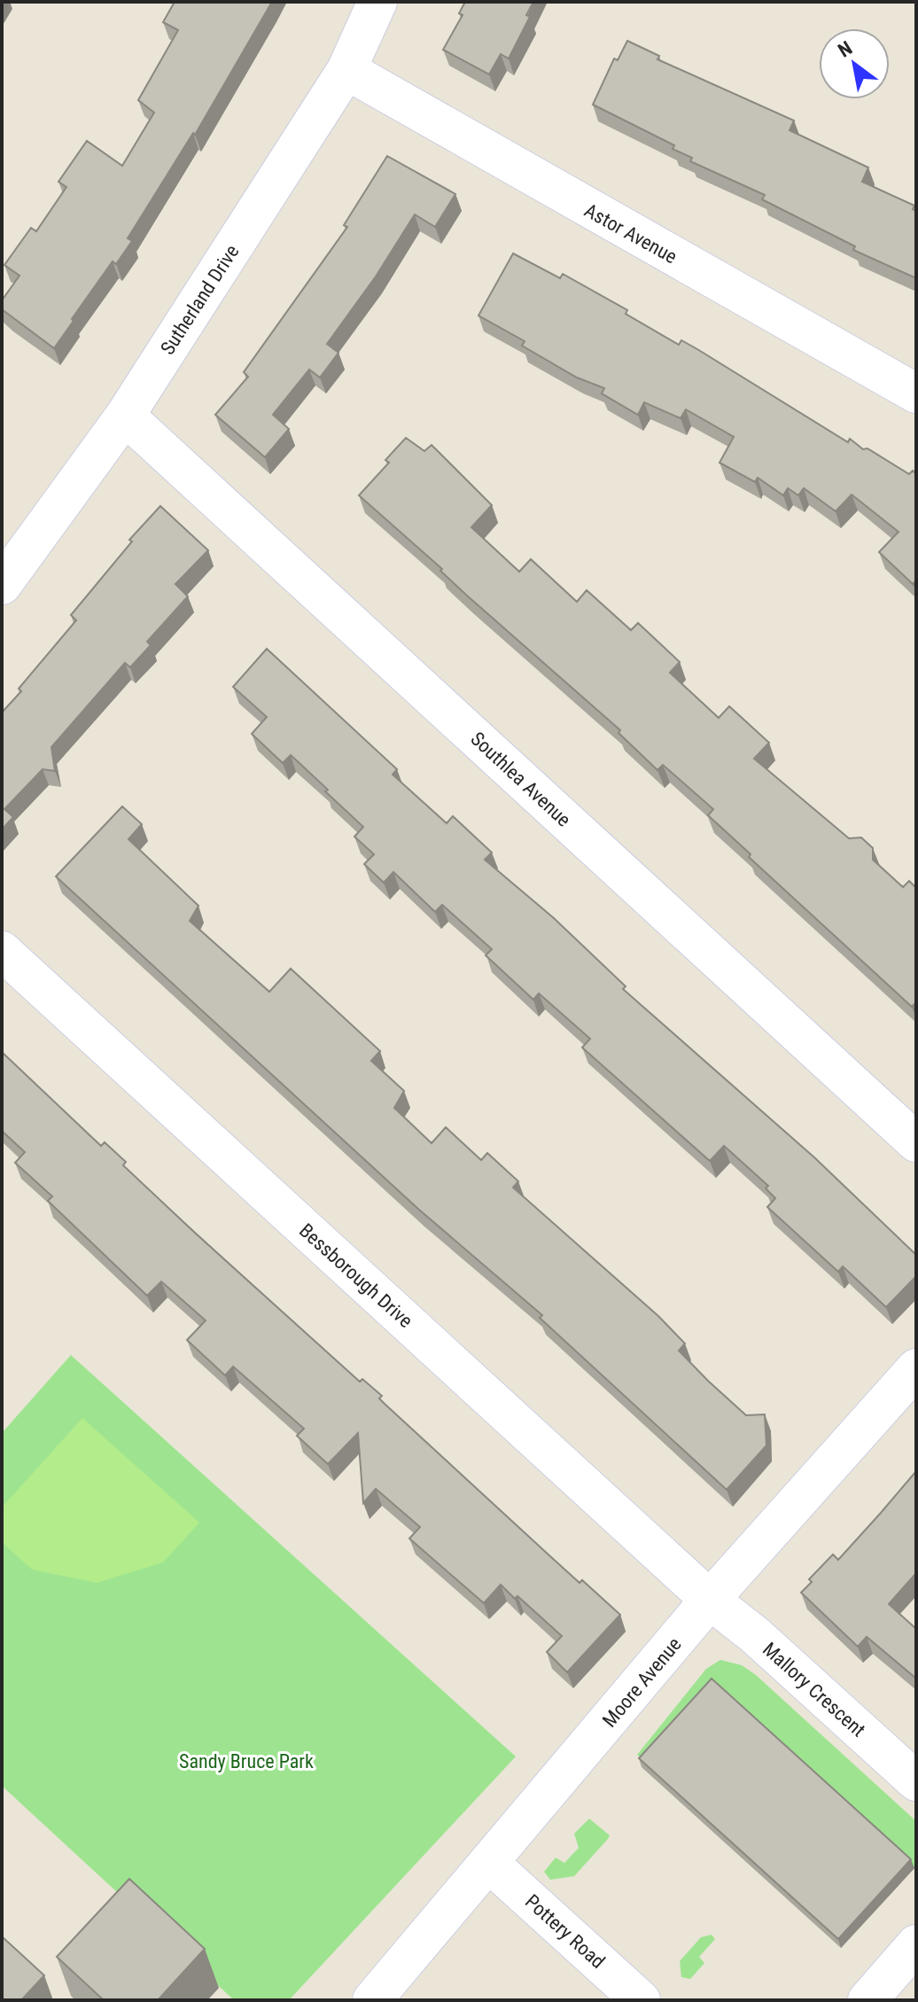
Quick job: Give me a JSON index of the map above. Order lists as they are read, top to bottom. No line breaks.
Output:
{"streets":{"street":["Astor Avenue","Sutherland Drive","Southlea Avenue","Bessborough Drive","Moore Avenue","Mallory Crescent","Pottery Road"]},"crossings":[["Astor Avenue","Sutherland Drive"],["Sutherland Drive","Southlea Avenue"],["Bessborough Drive","Moore Avenue"],["Bessborough Drive","Mallory Crescent"],["Moore Avenue","Mallory Crescent"],["Moore Avenue","Pottery Road"]],"parks":["Sandy Bruce Park"],"north":"top left"}
